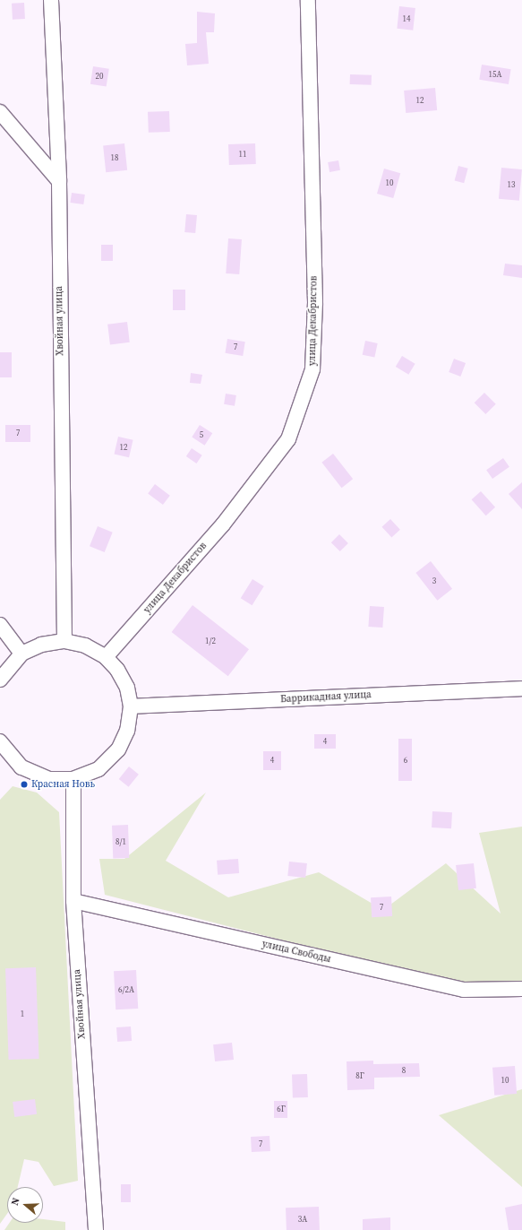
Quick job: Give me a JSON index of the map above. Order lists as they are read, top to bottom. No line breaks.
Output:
{"streets":{"street":["Хвойная улица","улица Декабристов","Баррикадная улица","улица Свободы"]},"crossings":[["Хвойная улица","улица Свободы"]],"places":["Красная Новь"],"house_numbers":["14","15А","20","12","11","18","10","13","7","7","5","12","3","1/2","4","4","6","8/1","7","6/2А","1","8","8Г","10","6Г","7","3А"],"north":"left"}
